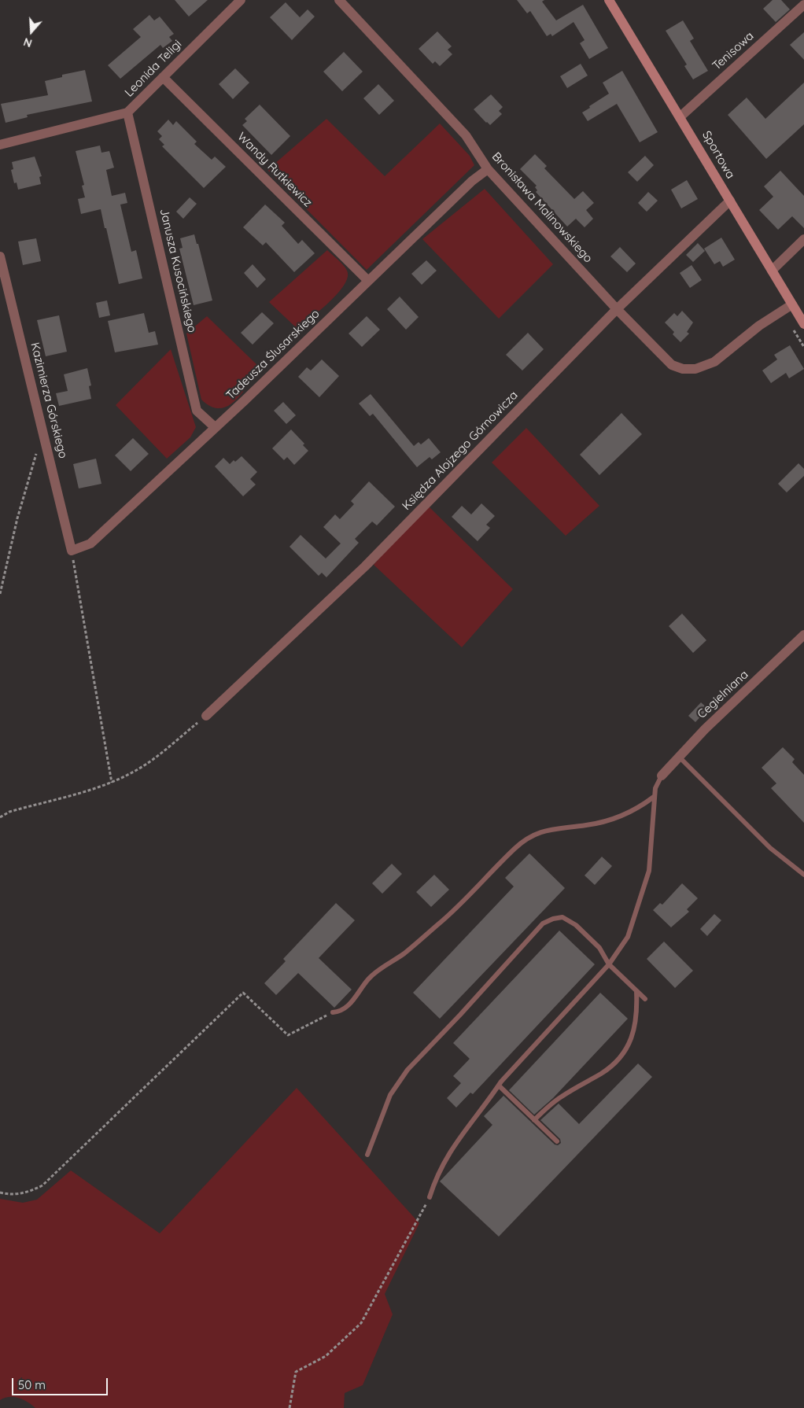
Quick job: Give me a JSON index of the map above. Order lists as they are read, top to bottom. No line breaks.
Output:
{"streets":{"street":["Tenisowa","Leonida Teligi","Sportowa","Wandy Rutkiewicz","Bronisława Malinowskiego","Janusza Kusocińskiego","Tadeusza Ślusarskiego","Kazimierza Górskiego","Księdza Alojzego Górnowicza","Cegielniana"]},"crossings":[["Tenisowa","Sportowa"],["Leonida Teligi","Wandy Rutkiewicz"],["Leonida Teligi","Janusza Kusocińskiego"],["Sportowa","Bronisława Malinowskiego"],["Sportowa","Księdza Alojzego Górnowicza"],["Wandy Rutkiewicz","Tadeusza Ślusarskiego"],["Bronisława Malinowskiego","Tadeusza Ślusarskiego"],["Bronisława Malinowskiego","Księdza Alojzego Górnowicza"],["Janusza Kusocińskiego","Tadeusza Ślusarskiego"],["Tadeusza Ślusarskiego","Kazimierza Górskiego"]],"scale_bar":"50 m","north":"bottom"}
